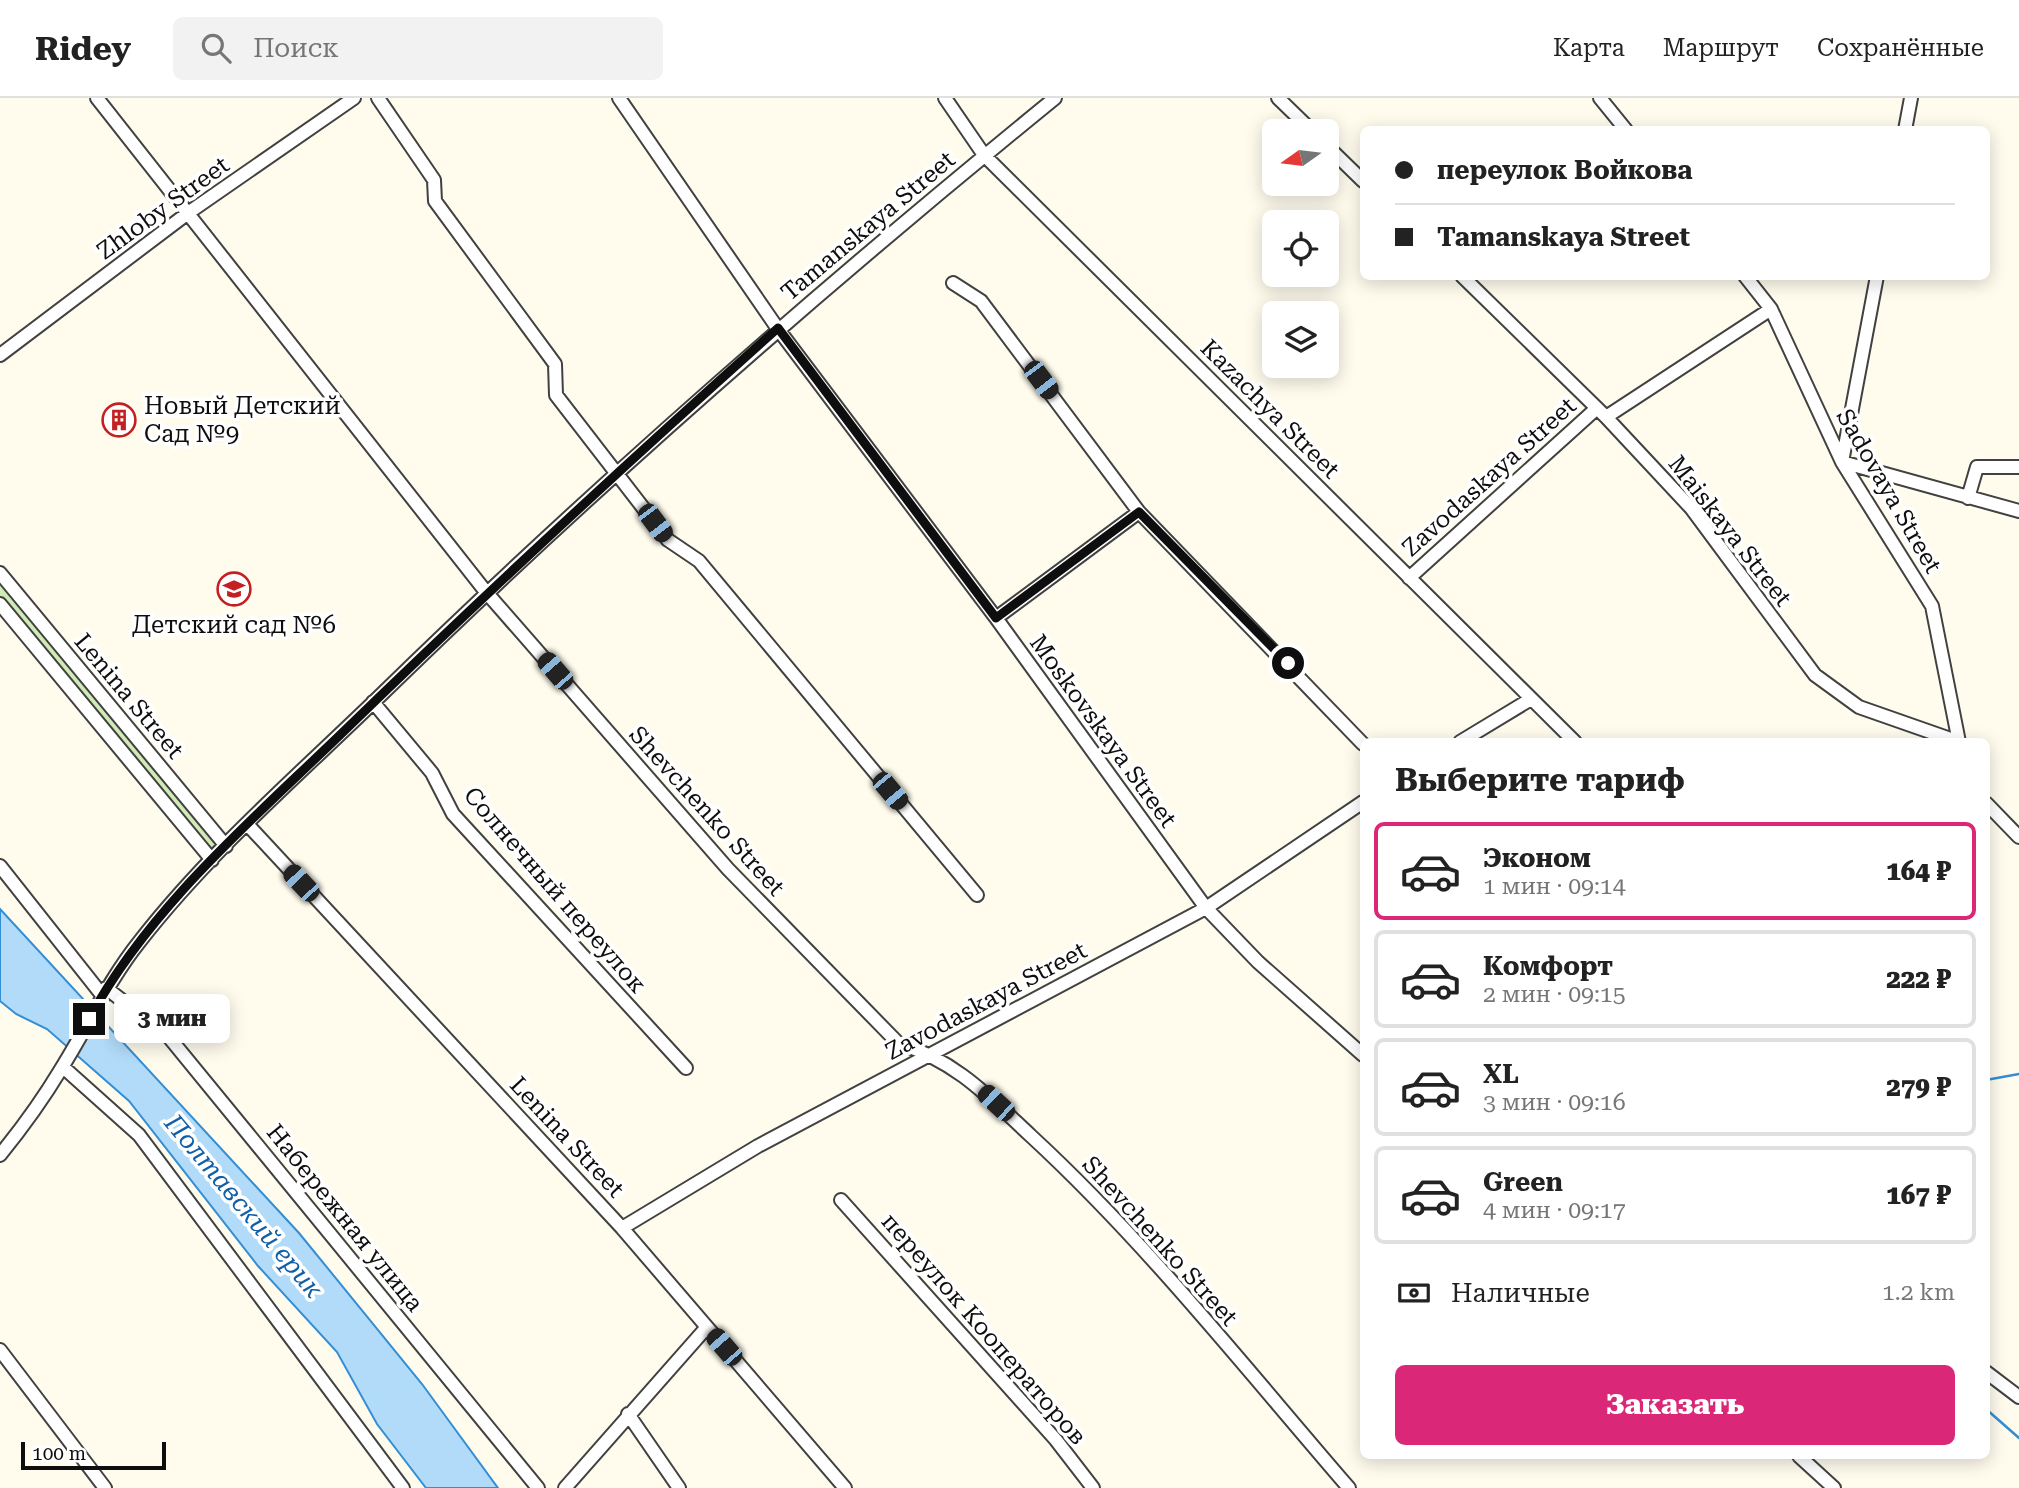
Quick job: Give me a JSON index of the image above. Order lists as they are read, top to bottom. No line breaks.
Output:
{"streets":{"street":["Zhloby Street","Tamanskaya Street","Kazachya Street","Zavodaskaya Street","Sadovaya Street","Maiskaya Street","Lenina Street","Moskovskaya Street","Shevchenko Street","Солнечный переулок","Набережная улица","переулок Кооператоров"]},"crossings":[["Zhloby Street","Shevchenko Street"],["Tamanskaya Street","Kazachya Street"],["Tamanskaya Street","Lenina Street"],["Tamanskaya Street","Moskovskaya Street"],["Tamanskaya Street","Shevchenko Street"],["Tamanskaya Street","Солнечный переулок"],["Tamanskaya Street","Набережная улица"],["Kazachya Street","Zavodaskaya Street"],["Zavodaskaya Street","Sadovaya Street"],["Zavodaskaya Street","Maiskaya Street"],["Zavodaskaya Street","Lenina Street"],["Zavodaskaya Street","Moskovskaya Street"],["Zavodaskaya Street","Shevchenko Street"]],"water":["Полтавский ерик"],"places":{"building":["Новый Детский Сад №9"],"school or university":["Детский сад №6"]},"scale_bar":"100 m","north":"left","page":{"header":"Ridey","search":"Поиск","nav":["Карта","Маршрут","Сохранённые"],"banner":["переулок Войкова","Tamanskaya Street"],"heading":"Выберите тариф","list":[{"name":"Эконом","note":"1 мин · 09:14","value":"164 ₽"},{"name":"Комфорт","note":"2 мин · 09:15","value":"222 ₽"},{"name":"XL","note":"3 мин · 09:16","value":"279 ₽"},{"name":"Green","note":"4 мин · 09:17","value":"167 ₽"}],"bubble":"3 мин","pay":["Наличные","1.2 km"],"buttons":"Заказать","scale":"100 m"}}
